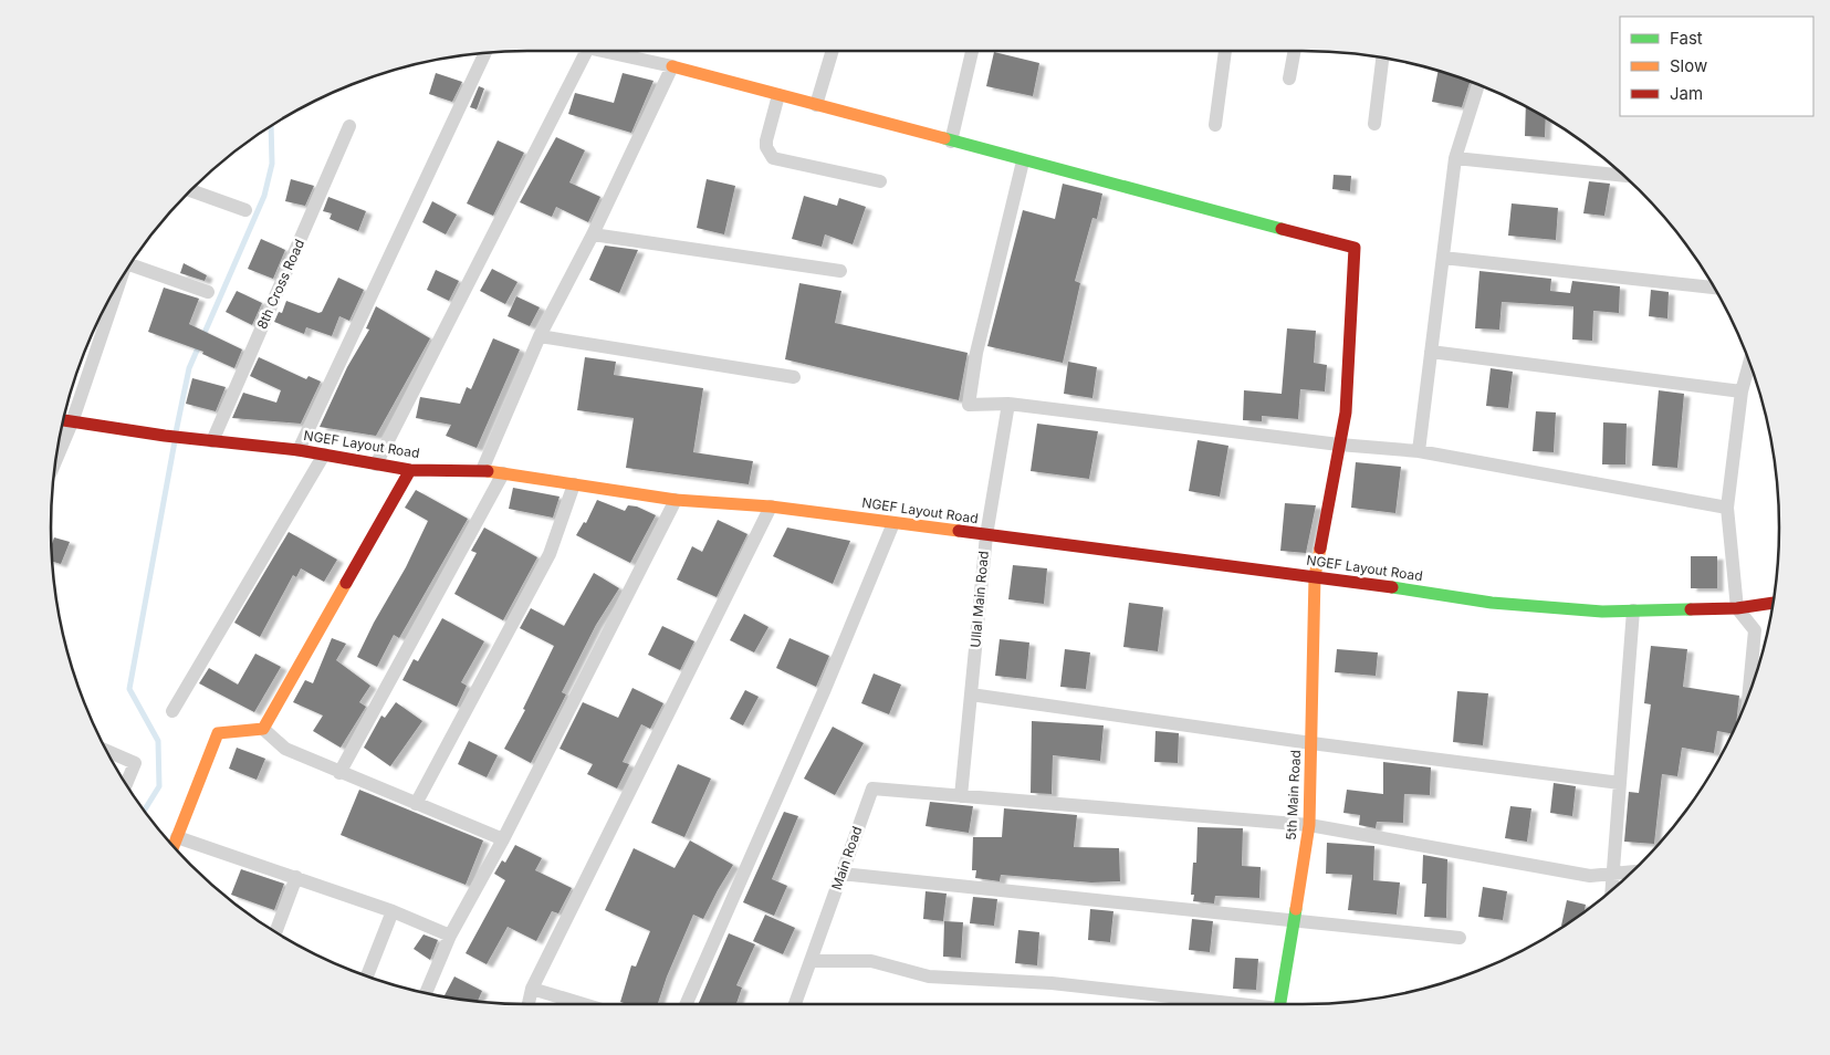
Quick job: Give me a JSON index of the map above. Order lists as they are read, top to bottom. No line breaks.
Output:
{"streets":{"street":["8th Cross Road","NGEF Layout Road","Ullal Main Road","5th Main Road","Main Road"]},"crossings":[["8th Cross Road","NGEF Layout Road"],["NGEF Layout Road","Ullal Main Road"],["NGEF Layout Road","5th Main Road"],["Ullal Main Road","Main Road"]],"legend":["Fast","Slow","Jam"]}
